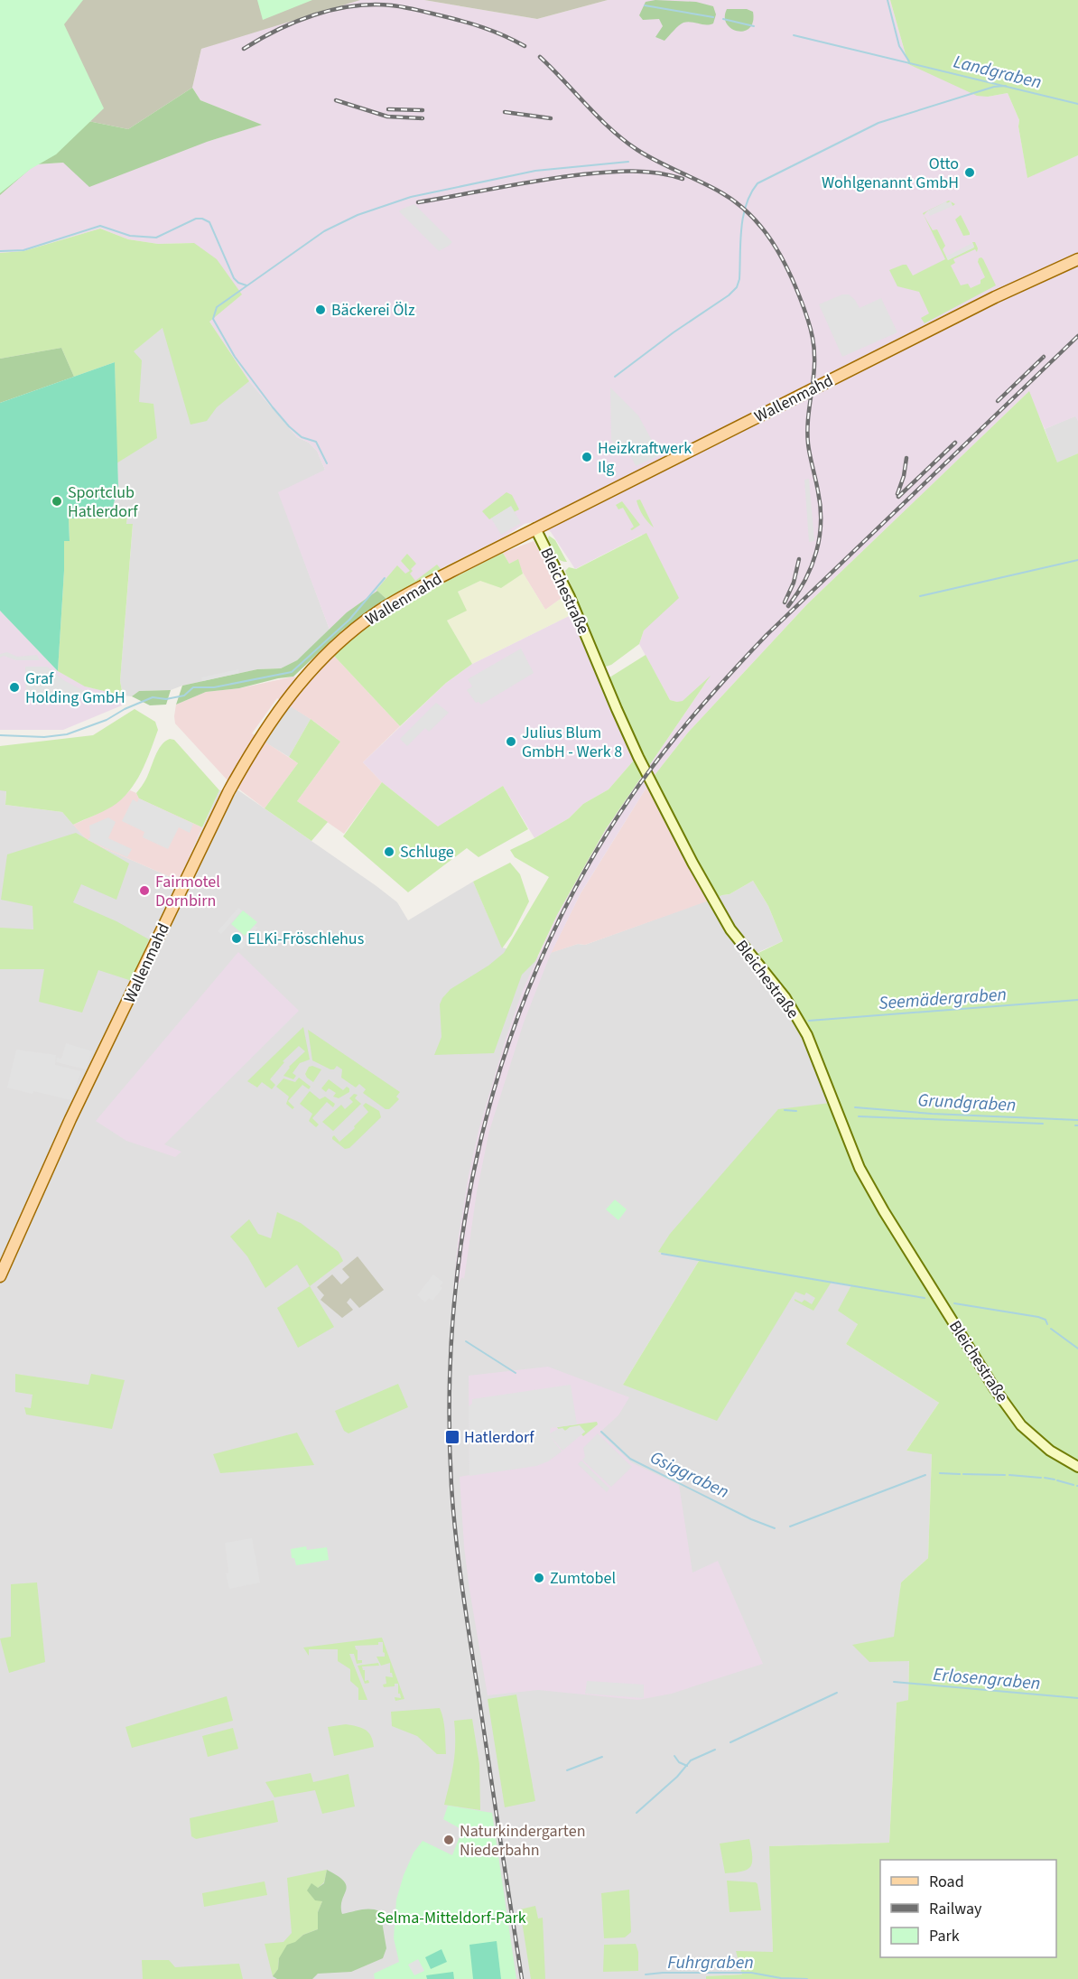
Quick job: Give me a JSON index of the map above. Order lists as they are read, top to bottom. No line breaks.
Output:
{"streets":{"main road":["Wallenmahd","Bleichestraße"]},"crossings":[["Wallenmahd","Bleichestraße"]],"water":["Landgraben","Seemädergraben","Grundgraben","Gsiggraben","Erlosengraben","Fuhrgraben"],"parks":["Selma-Mitteldorf-Park"],"places":{"other":["Otto Wohlgenannt GmbH","Bäckerei Ölz","Heizkraftwerk Ilg","Sportclub Hatlerdorf","Graf Holding GmbH","Julius Blum GmbH - Werk 8","Schluge","Fairmotel Dornbirn","ELKi-Fröschlehus","Zumtobel","Naturkindergarten Niederbahn"],"transit":["Hatlerdorf"]},"legend":["Road","Railway","Park"]}
